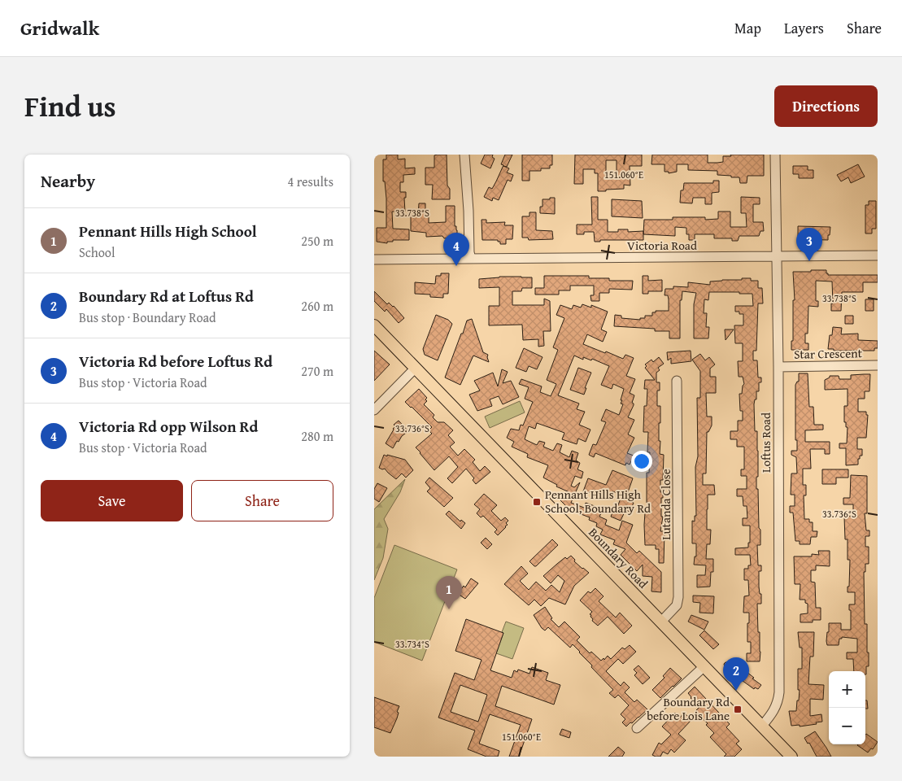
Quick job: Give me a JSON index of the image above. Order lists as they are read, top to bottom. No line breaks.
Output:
{"streets":{"main road":["Boundary Road"],"street":["Victoria Road","Star Crescent","Loftus Road","Lutanda Close"]},"crossings":[["Victoria Road","Loftus Road"],["Star Crescent","Loftus Road"],["Loftus Road","Boundary Road"],["Lutanda Close","Boundary Road"]],"places":{"transit":["Pennant Hills High School, Boundary Rd","Boundary Rd before Lois Lane"]},"page":{"header":"Gridwalk","nav":["Map","Layers","Share"],"title":"Find us","buttons":["Directions",["Save","Share"]],"heading":["Nearby","4 results"],"list":[{"mark":"1","name":"Pennant Hills High School","note":"School","value":"250 m"},{"mark":"2","name":"Boundary Rd at Loftus Rd","note":"Bus stop · Boundary Road","value":"260 m"},{"mark":"3","name":"Victoria Rd before Loftus Rd","note":"Bus stop · Victoria Road","value":"270 m"},{"mark":"4","name":"Victoria Rd opp Wilson Rd","note":"Bus stop · Victoria Road","value":"280 m"}],"pins":["3","4","1","2"],"map_buttons":["+","−"]},"coordinates":["151.060°E","33.738°S","33.736°S","33.734°S"]}
